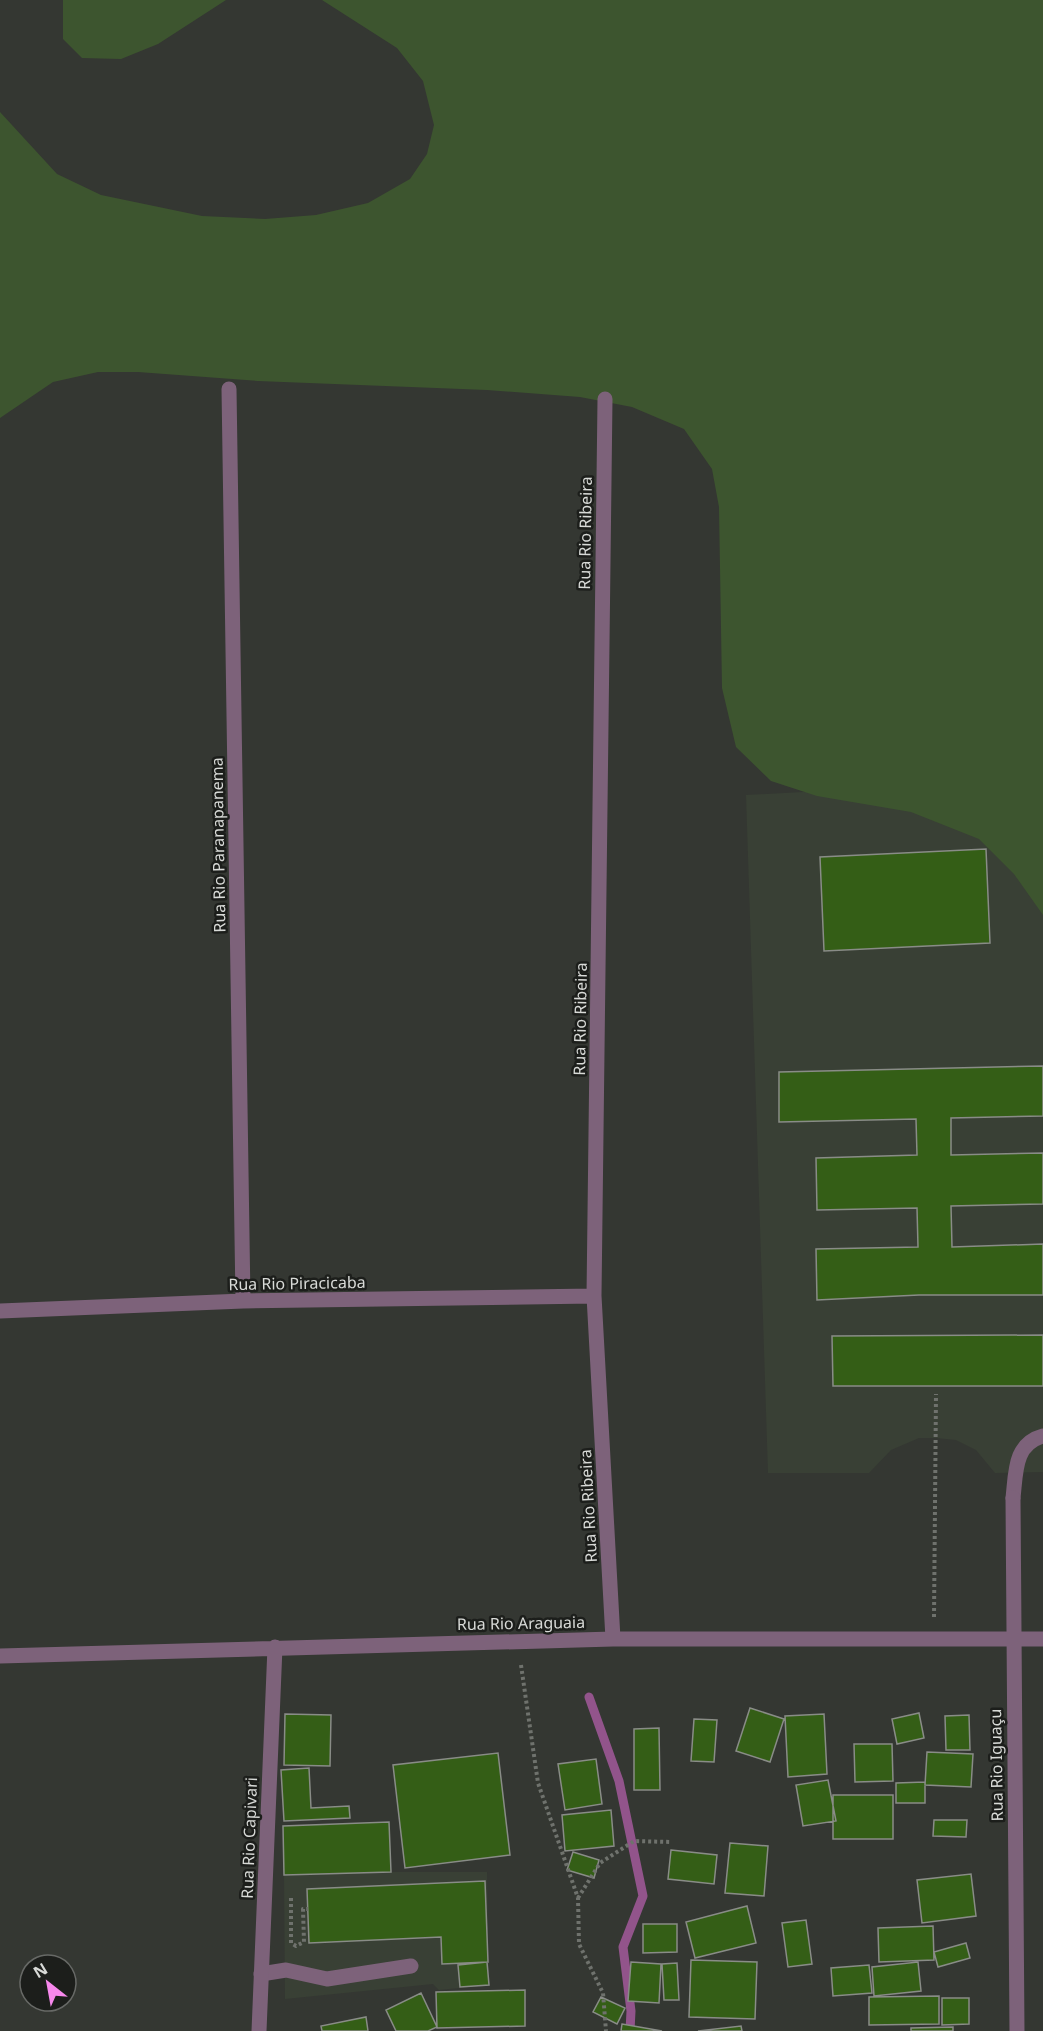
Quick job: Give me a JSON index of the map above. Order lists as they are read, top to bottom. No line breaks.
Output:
{"streets":{"street":["Rua Rio Ribeira","Rua Rio Paranapanema","Rua Rio Piracicaba","Rua Rio Araguaia","Rua Rio Iguaçu","Rua Rio Capivari"]},"crossings":[["Rua Rio Ribeira","Rua Rio Piracicaba"],["Rua Rio Ribeira","Rua Rio Araguaia"],["Rua Rio Paranapanema","Rua Rio Piracicaba"],["Rua Rio Araguaia","Rua Rio Iguaçu"],["Rua Rio Araguaia","Rua Rio Capivari"]],"north":"top left"}
